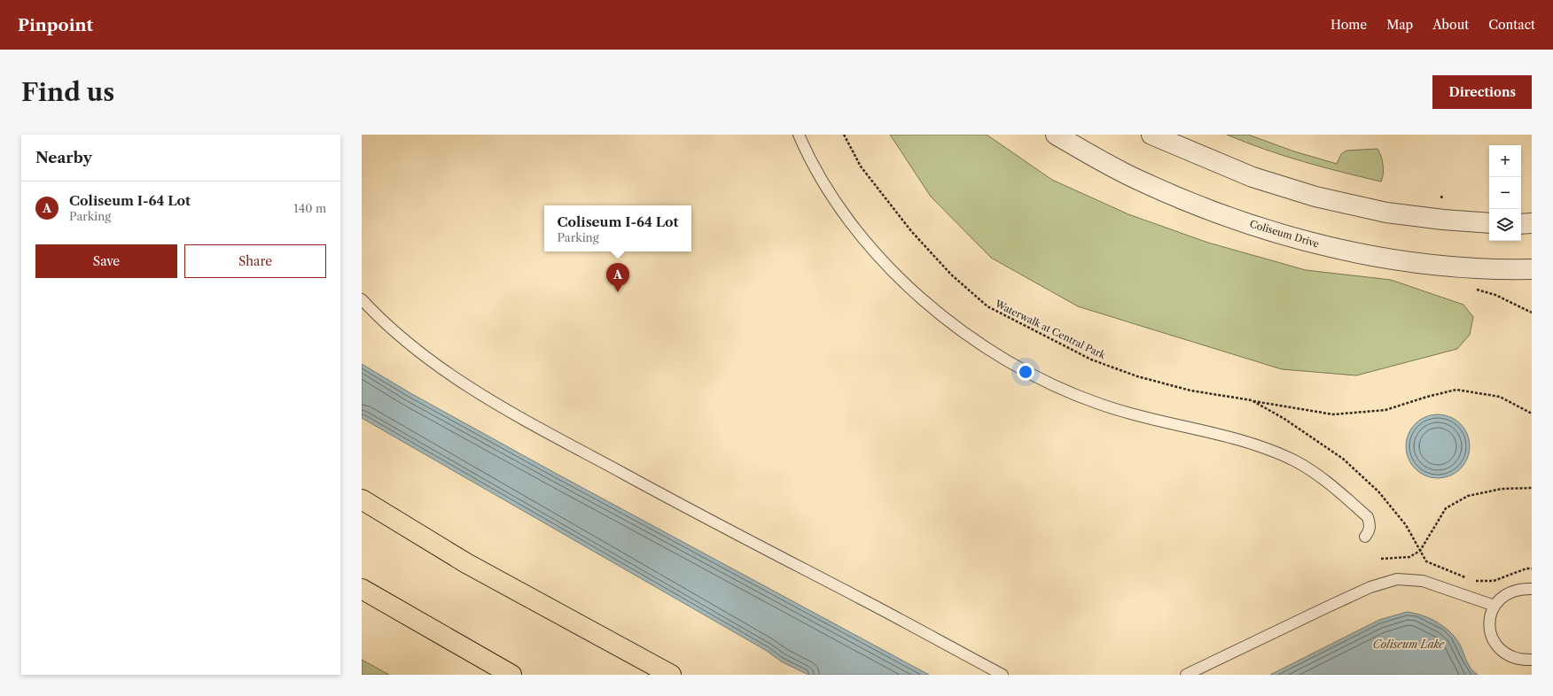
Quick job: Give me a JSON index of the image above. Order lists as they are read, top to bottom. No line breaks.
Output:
{"streets":{"street":["Coliseum Drive"],"path":["Waterwalk at Central Park"]},"water":["Coliseum Lake"],"page":{"header":"Pinpoint","nav":["Home","Map","About","Contact"],"buttons":["Directions",["Save","Share"]],"title":"Find us","heading":"Nearby","map_buttons":["+","−"],"list":[{"mark":"A","name":"Coliseum I-64 Lot","note":"Parking","value":"140 m"}],"popup":["Coliseum I-64 Lot","Parking"],"pins":"A"}}
